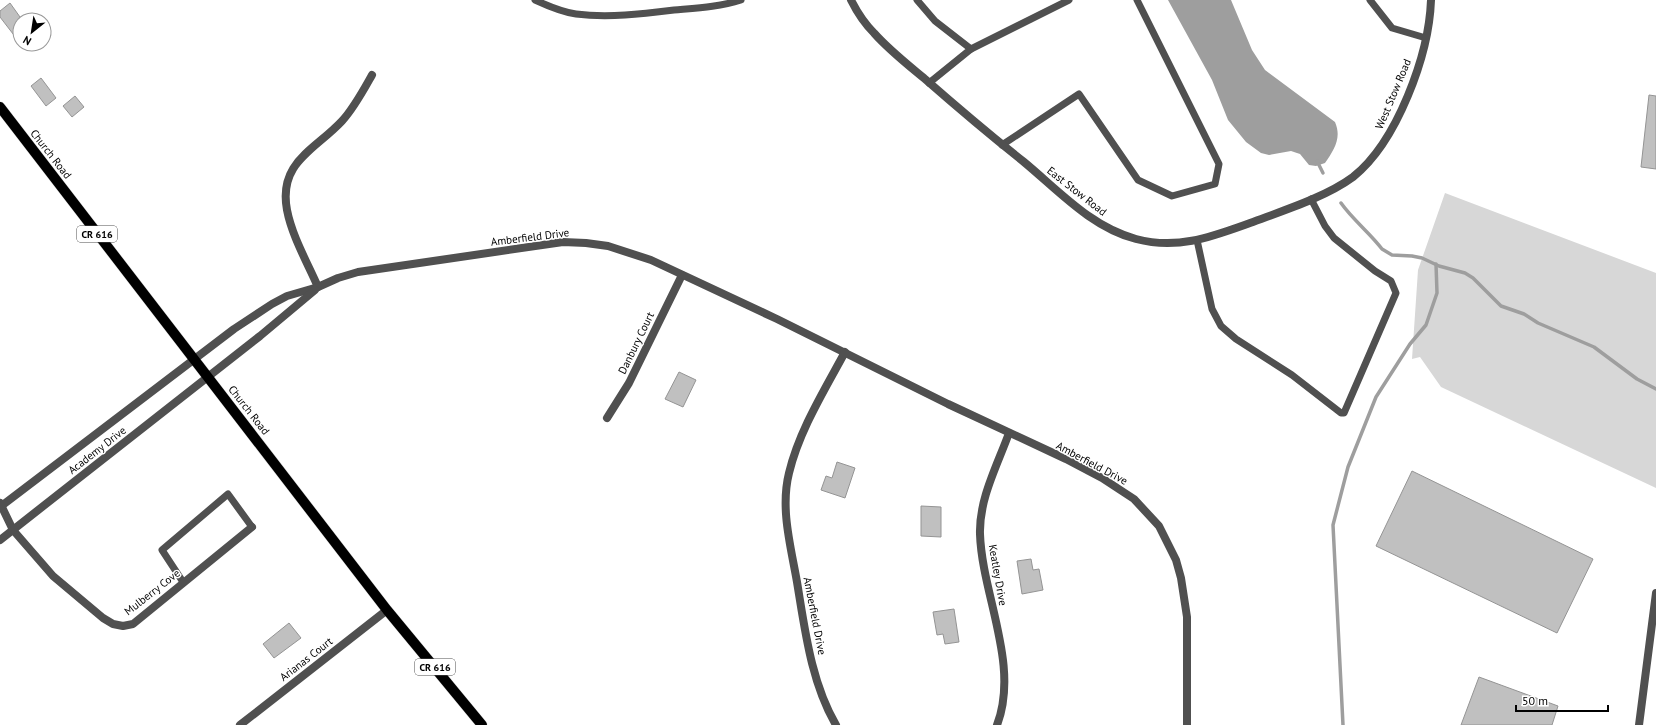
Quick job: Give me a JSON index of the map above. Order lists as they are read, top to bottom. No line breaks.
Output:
{"streets":{"main road":["Church Road","CR 616"],"street":["West Stow Road","East Stow Road","Amberfield Drive","Danbury Court","Academy Drive","Keatley Drive","Mulberry Cove","Arianas Court"]},"crossings":[["West Stow Road","East Stow Road"],["Church Road","Amberfield Drive"],["Church Road","Academy Drive"],["Church Road","Arianas Court"],["Amberfield Drive","Danbury Court"],["Amberfield Drive","Academy Drive"],["Amberfield Drive","Keatley Drive"],["Academy Drive","Mulberry Cove"]],"scale_bar":"50 m","north":"bottom left"}
